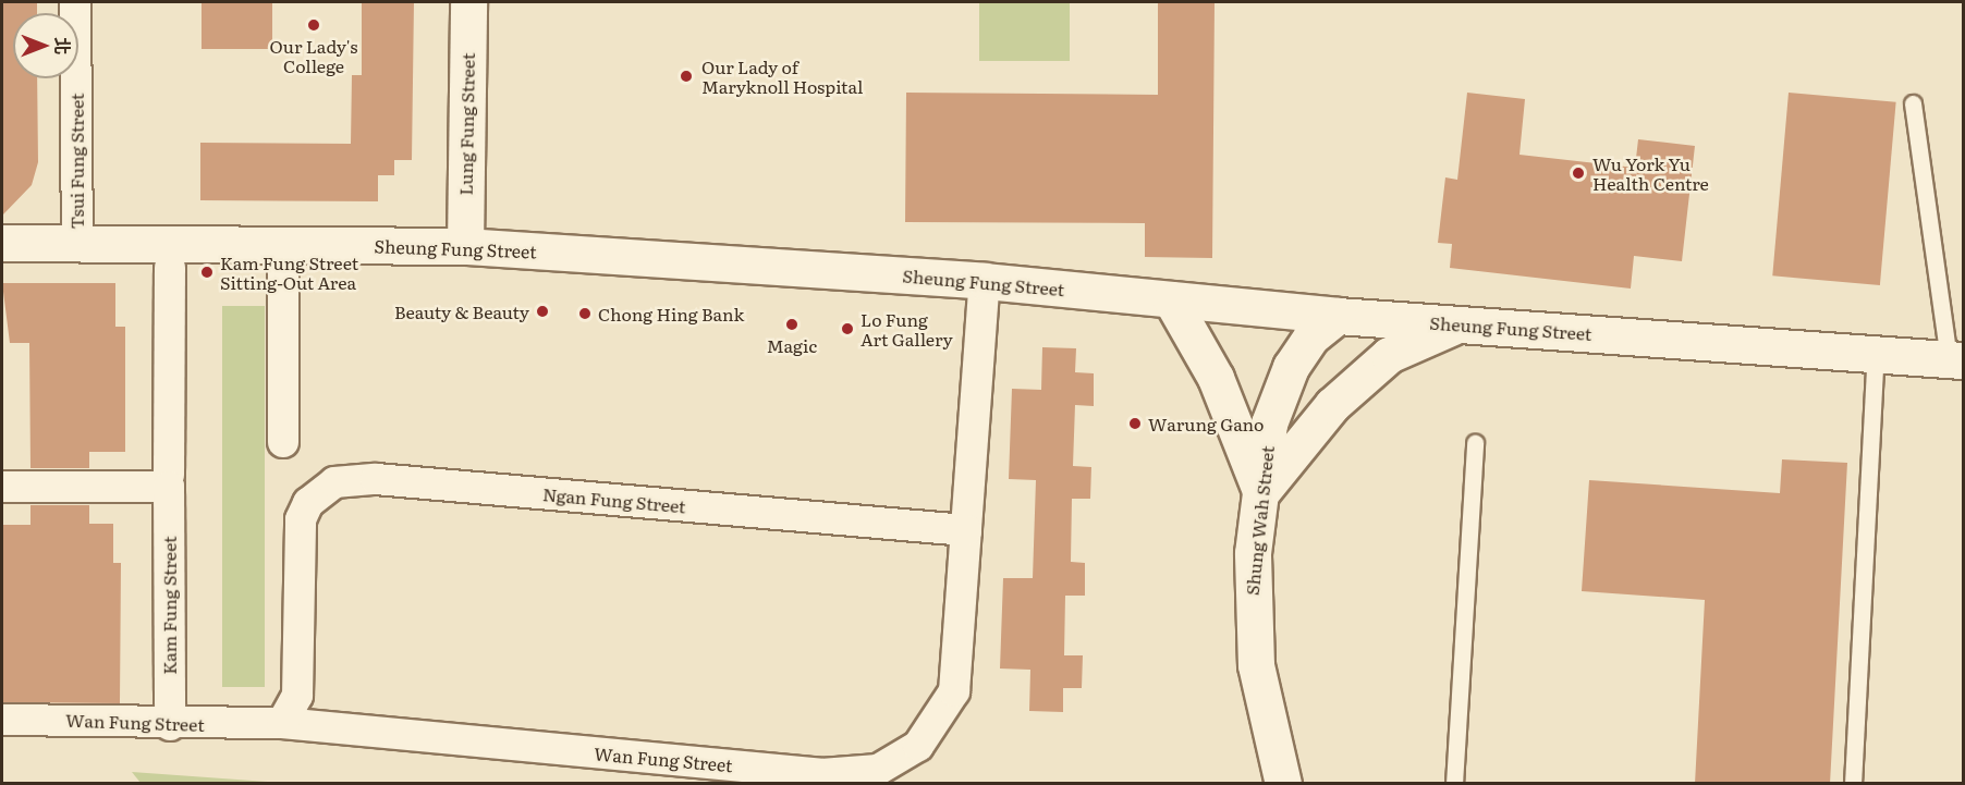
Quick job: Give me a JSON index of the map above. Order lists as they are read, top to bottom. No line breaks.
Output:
{"streets":{"street":["Lung Fung Street","Tsui Fung Street","Sheung Fung Street","Ngan Fung Street","Shung Wah Street","Kam Fung Street","Wan Fung Street"]},"crossings":[["Lung Fung Street","Sheung Fung Street"],["Tsui Fung Street","Sheung Fung Street"],["Sheung Fung Street","Shung Wah Street"],["Sheung Fung Street","Wan Fung Street"],["Ngan Fung Street","Wan Fung Street"],["Kam Fung Street","Wan Fung Street"]],"places":["Our Lady's College","Our Lady of Maryknoll Hospital","Wu York Yu Health Centre","Kam Fung Street Sitting-Out Area","Beauty & Beauty","Chong Hing Bank","Magic","Lo Fung Art Gallery","Warung Gano"],"north":"right"}
